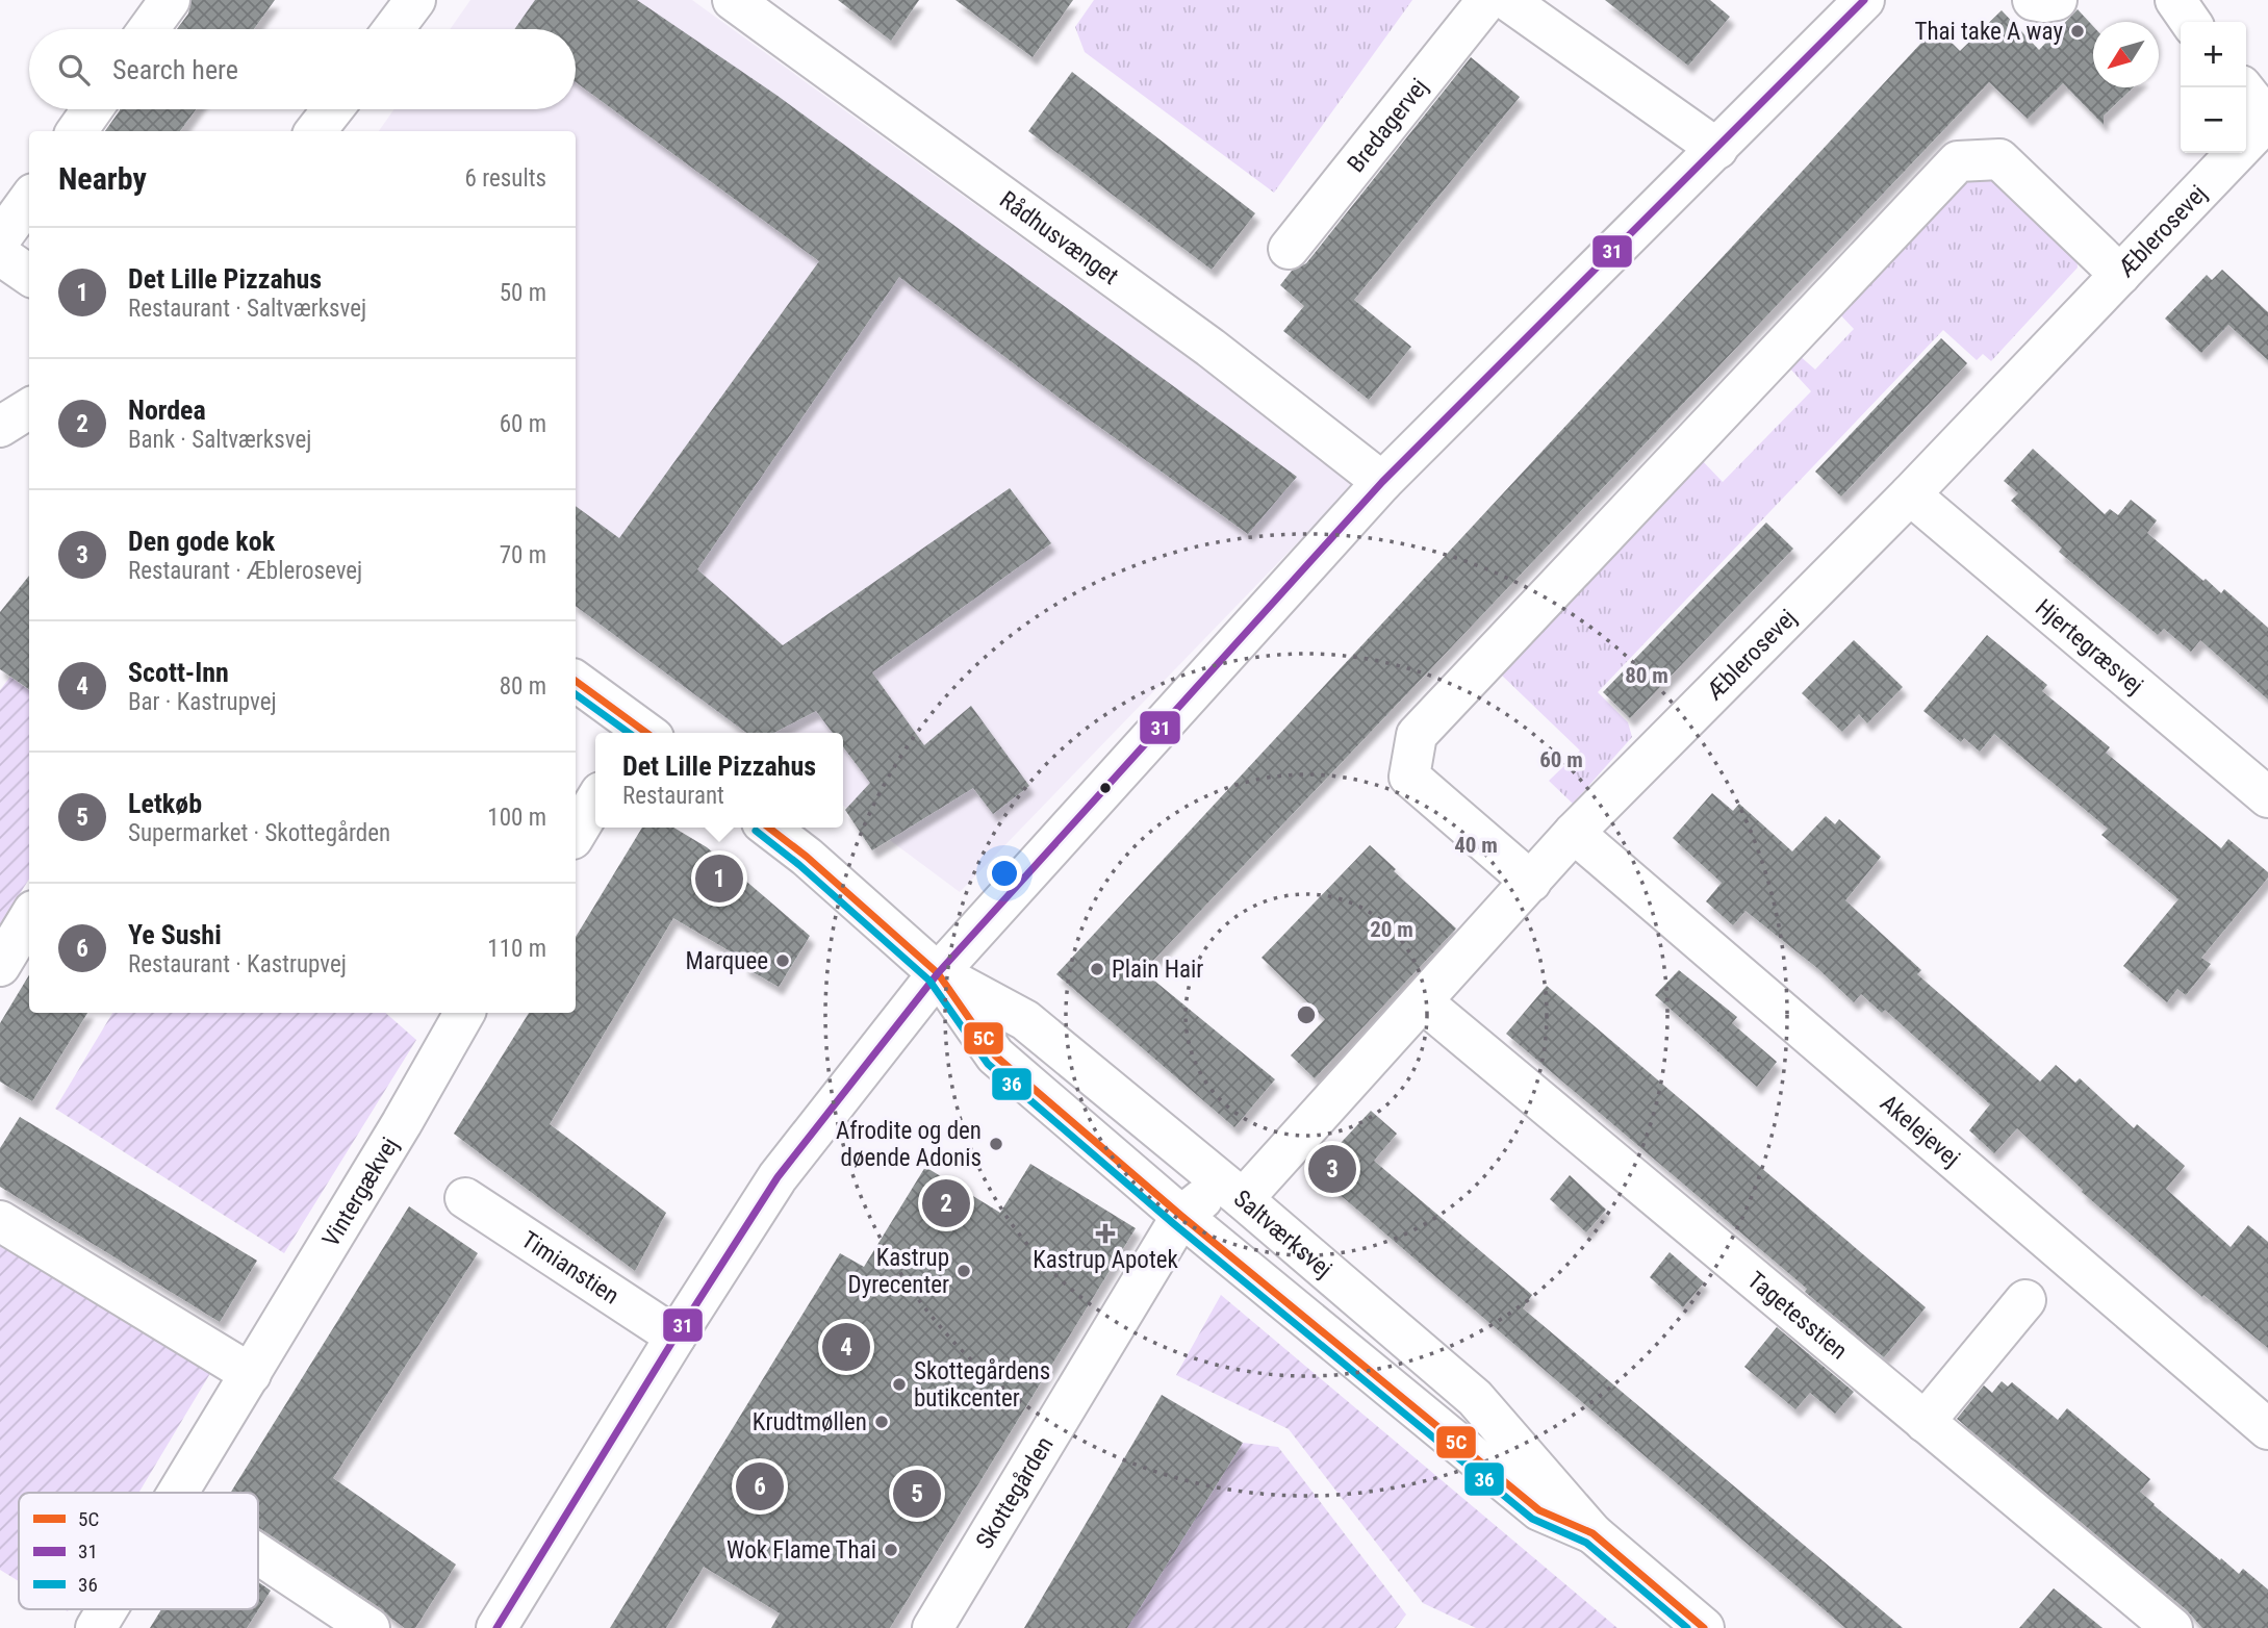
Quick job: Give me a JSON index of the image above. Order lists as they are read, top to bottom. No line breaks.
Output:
{"streets":{"street":["Bredagervej","Æblerosevej","Rådhusvænget","Hjertegræsvej","Akelejevej","Vintergækvej","Saltværksvej","Timianstien","Tagetesstien","Skottegården"]},"crossings":[["Æblerosevej","Hjertegræsvej"],["Æblerosevej","Akelejevej"],["Æblerosevej","Saltværksvej"],["Æblerosevej","Tagetesstien"],["Æblerosevej","Skottegården"],["Saltværksvej","Skottegården"]],"places":{"other":["Thai take A way","Marquee","Plain Hair","Afrodite og den døende Adonis","Kastrup Dyrecenter","Skottegårdens butikcenter","Krudtmøllen","Wok Flame Thai"],"health":["Kastrup Apotek"]},"lines":["transit line 31","transit line 5C","transit line 36"],"legend":["5C","31","36"],"north":"bottom left","page":{"map_buttons":["+","−"],"search":"Search here","heading":["Nearby","6 results"],"list":[{"mark":"1","name":"Det Lille Pizzahus","note":"Restaurant · Saltværksvej","value":"50 m"},{"mark":"2","name":"Nordea","note":"Bank · Saltværksvej","value":"60 m"},{"mark":"3","name":"Den gode kok","note":"Restaurant · Æblerosevej","value":"70 m"},{"mark":"4","name":"Scott-Inn","note":"Bar · Kastrupvej","value":"80 m"},{"mark":"5","name":"Letkøb","note":"Supermarket · Skottegården","value":"100 m"},{"mark":"6","name":"Ye Sushi","note":"Restaurant · Kastrupvej","value":"110 m"}],"popup":["Det Lille Pizzahus","Restaurant"],"pins":["1","3","2","4","6","5"]},"rings":["80 m","60 m","40 m","20 m"]}
